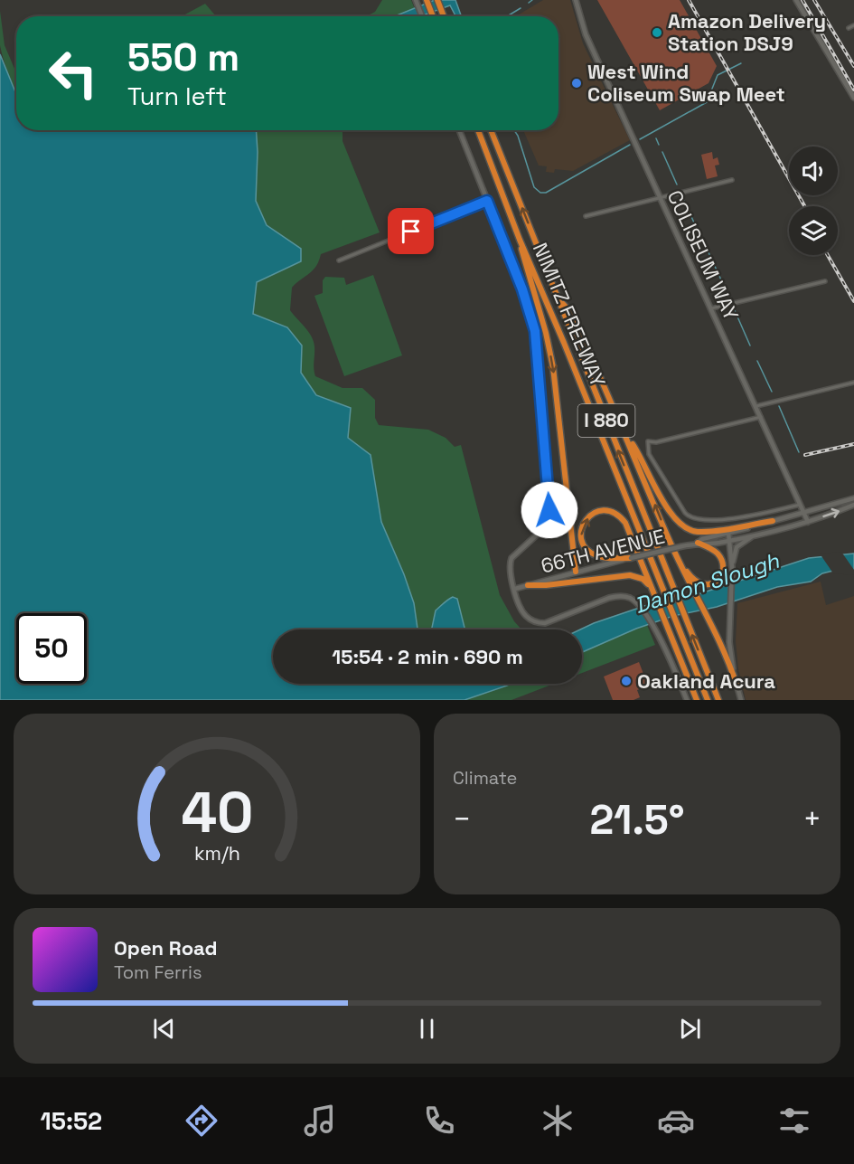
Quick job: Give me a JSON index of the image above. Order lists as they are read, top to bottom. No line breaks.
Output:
{"streets":{"highway":["NIMITZ FREEWAY","I 880"],"street":["COLISEUM WAY","66TH AVENUE"]},"crossings":[["COLISEUM WAY","66TH AVENUE"]],"water":["Damon Slough"],"places":["Amazon Delivery Station DSJ9","West Wind Coliseum Swap Meet","Oakland Acura"],"page":{"turn":["550 m","Turn left"],"limit":"50","trip":"15:54 · 2 min · 690 m","tile":"Climate","heat":["−","21.5°","+"],"song":["Open Road","Tom Ferris"],"tabs":"15:52","gauge":["40","km/h"]}}
